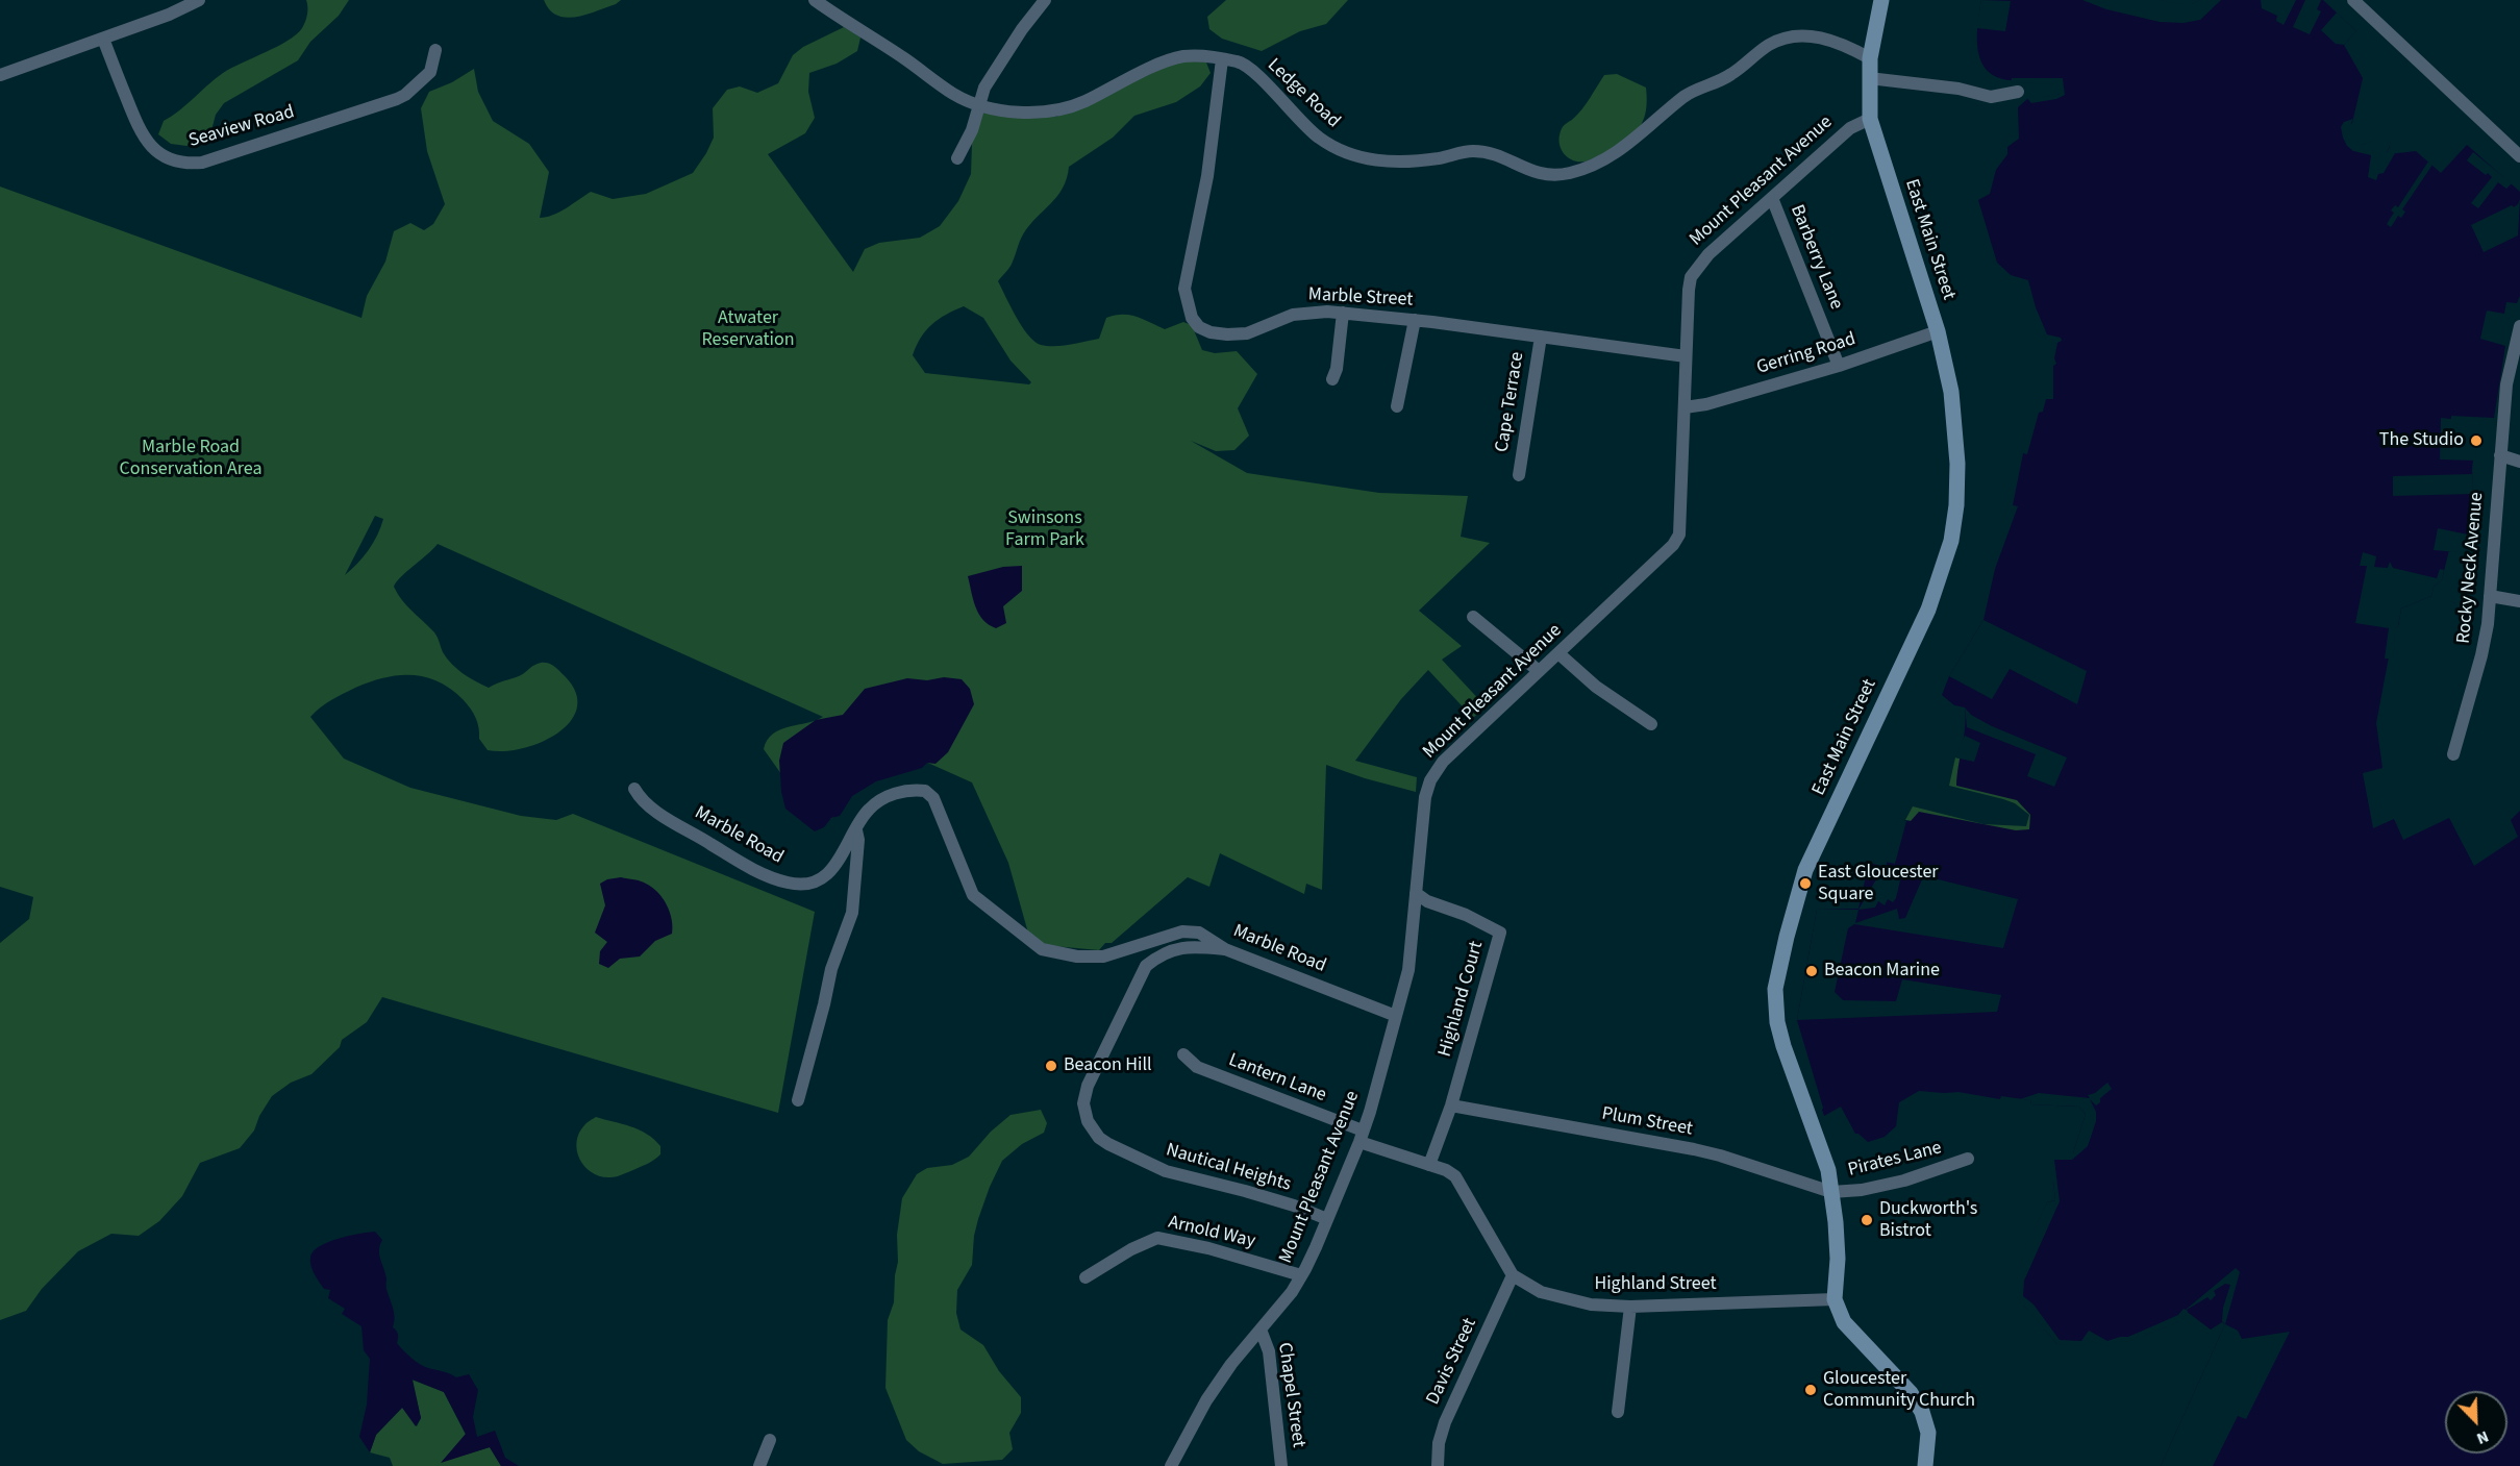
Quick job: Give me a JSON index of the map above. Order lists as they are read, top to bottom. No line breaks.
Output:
{"streets":{"main road":["East Main Street"],"street":["Ledge Road","Seaview Road","Mount Pleasant Avenue","Barberry Lane","Marble Street","Gerring Road","Cape Terrace","Rocky Neck Avenue","Marble Road","Highland Court","Lantern Lane","Plum Street","Pirates Lane","Nautical Heights","Arnold Way","Highland Street","Davis Street","Chapel Street"]},"crossings":[["Ledge Road","East Main Street"],["Ledge Road","Marble Street"],["Mount Pleasant Avenue","East Main Street"],["Mount Pleasant Avenue","Barberry Lane"],["Mount Pleasant Avenue","Marble Street"],["Mount Pleasant Avenue","Gerring Road"],["Mount Pleasant Avenue","Marble Road"],["Mount Pleasant Avenue","Highland Court"],["Mount Pleasant Avenue","Lantern Lane"],["Mount Pleasant Avenue","Nautical Heights"],["Mount Pleasant Avenue","Arnold Way"],["Mount Pleasant Avenue","Highland Street"],["Mount Pleasant Avenue","Chapel Street"],["East Main Street","Gerring Road"],["East Main Street","Plum Street"],["East Main Street","Pirates Lane"],["East Main Street","Highland Street"],["Barberry Lane","Gerring Road"],["Marble Street","Cape Terrace"],["Marble Road","Nautical Heights"],["Highland Court","Plum Street"],["Highland Court","Highland Street"],["Lantern Lane","Highland Street"],["Plum Street","Pirates Lane"],["Highland Street","Davis Street"]],"parks":["Atwater Reservation","Marble Road Conservation Area","Swinsons Farm Park"],"places":["The Studio","East Gloucester Square","Beacon Marine","Beacon Hill","Duckworth's Bistrot","Gloucester Community Church"],"north":"bottom right"}
